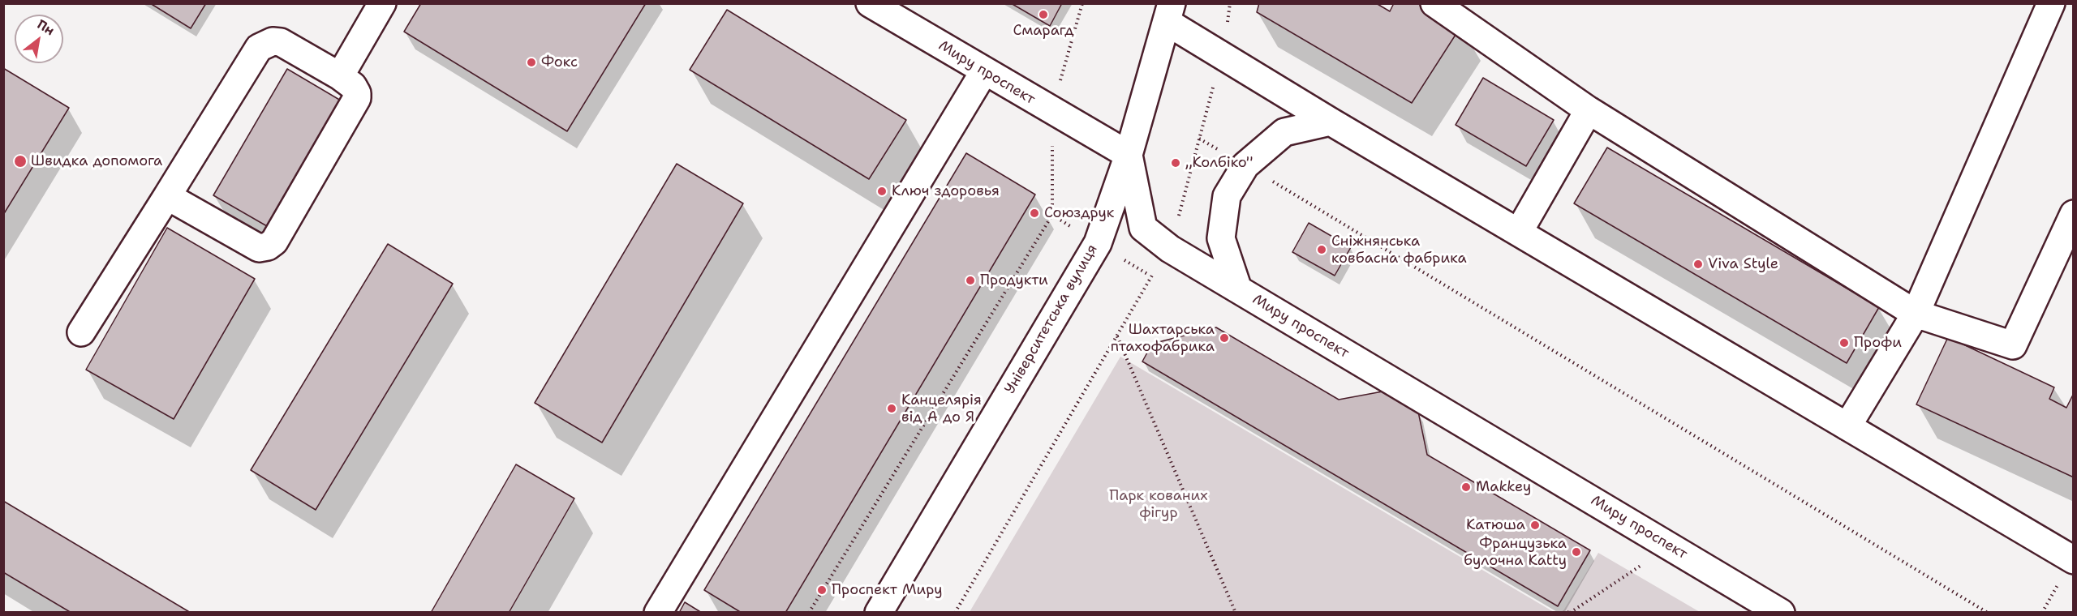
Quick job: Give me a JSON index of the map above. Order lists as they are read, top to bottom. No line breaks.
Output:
{"streets":{"main road":["Миру проспект","Університетська вулиця"]},"crossings":[["Миру проспект","Університетська вулиця"]],"parks":["Парк кованих фігур"],"places":["Смарагд","Фокс","Швидка допомога",",,Колбіко''","Ключ здоровья","Союздрук","Сніжнянська ковбасна фабрика","Viva Style","Продукти","Шахтарська птахофабрика","Профи","Канцелярія від А до Я","Makkey","Катюша","Французька булочна Katty","Проспект Миру"],"north":"top right"}
